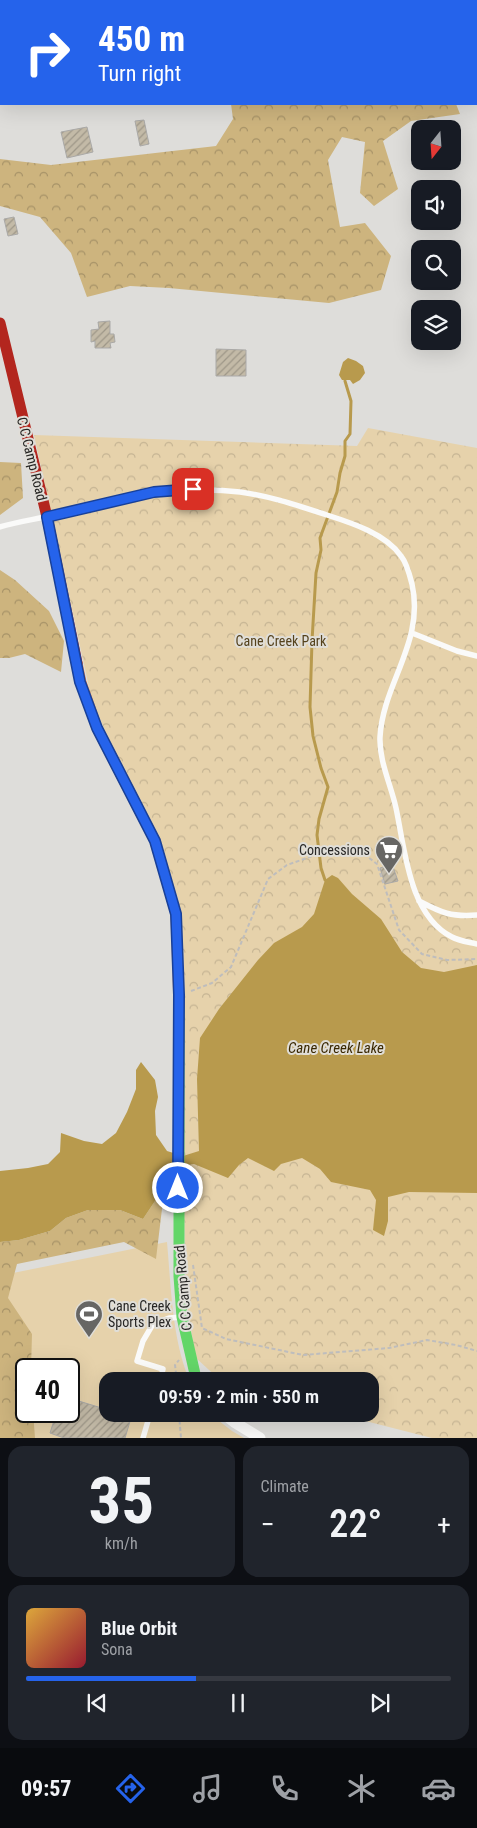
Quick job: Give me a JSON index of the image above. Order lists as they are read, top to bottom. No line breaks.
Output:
{"streets":{"street":["C C Camp Road"]},"water":["Cane Creek Lake"],"parks":["Cane Creek Park"],"places":{"supermarket":["Concessions"],"sports":["Cane Creek Sports Plex"]},"north":"bottom","page":{"turn":["450 m","Turn right"],"limit":"40","trip":"09:59 · 2 min · 550 m","tile":[["35","km/h"],"Climate"],"heat":["−","22°","+"],"song":["Blue Orbit","Sona"],"tabs":"09:57"}}
